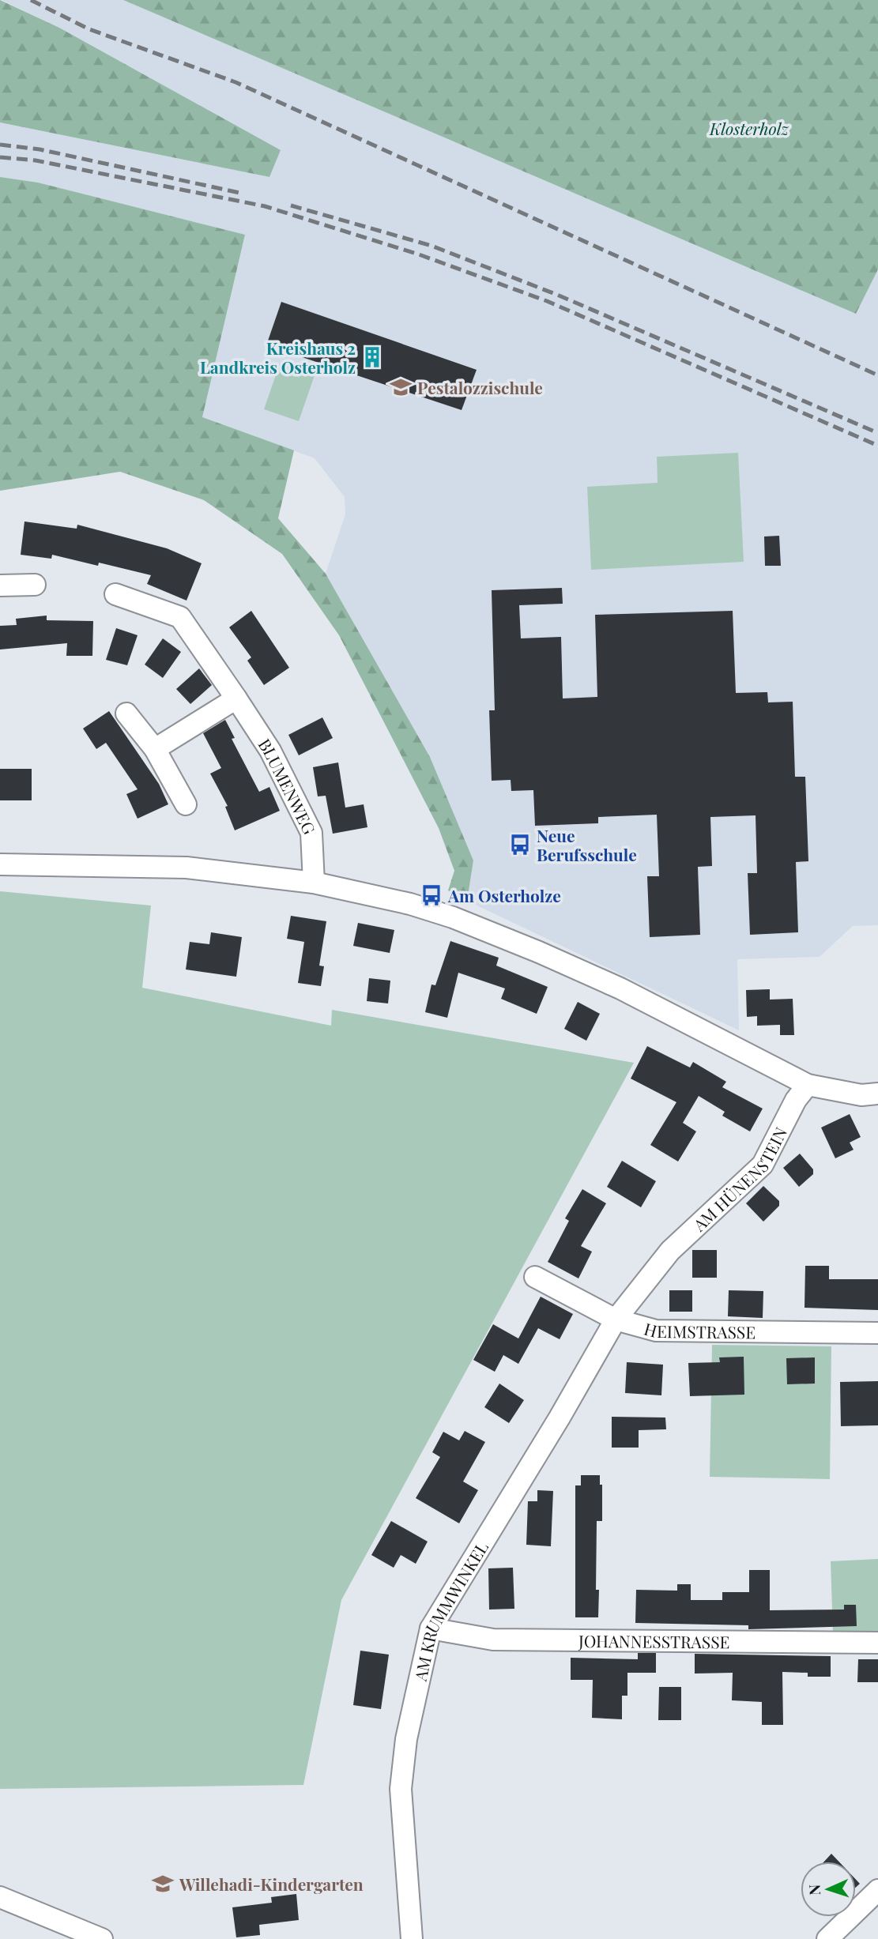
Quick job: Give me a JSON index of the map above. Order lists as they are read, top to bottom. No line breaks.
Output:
{"streets":{"street":["BLUMENWEG","AM HÜNENSTEIN","HEIMSTRASSE","AM KRUMMWINKEL","JOHANNESSTRASSE"]},"crossings":[["AM HÜNENSTEIN","HEIMSTRASSE"],["AM HÜNENSTEIN","AM KRUMMWINKEL"],["HEIMSTRASSE","AM KRUMMWINKEL"],["AM KRUMMWINKEL","JOHANNESSTRASSE"]],"parks":["Klosterholz"],"places":{"building":["Kreishaus 2 Landkreis Osterholz"],"school or university":["Pestalozzischule","Willehadi-Kindergarten"],"bus stop":["Neue Berufsschule","Am Osterholze"]},"north":"left"}
